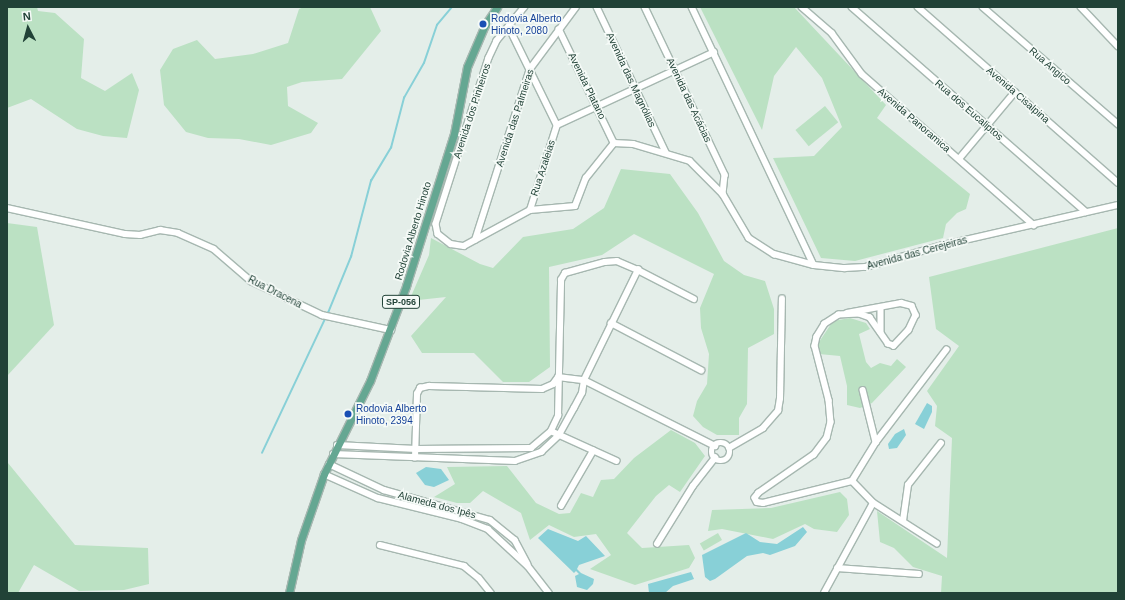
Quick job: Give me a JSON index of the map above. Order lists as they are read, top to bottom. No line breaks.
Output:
{"streets":{"main road":["Rodovia Alberto Hinoto","SP-056"],"street":["Rua Angico","Avenida das Magnólias","Avenida Platano","Avenida Cisalpina","Avenida das Acácias","Rua dos Eucaliptos","Avenida dos Pinheiros","Avenida das Palmeiras","Avenida Panoramica","Rua Azaleias","Avenida das Cerejeiras","Rua Dracena","Alameda dos Ipês"]},"crossings":[["Avenida das Magnólias","Avenida das Cerejeiras"],["Avenida Platano","Avenida das Palmeiras"],["Avenida Platano","Avenida das Cerejeiras"],["Avenida das Acácias","Avenida das Cerejeiras"],["Rua dos Eucaliptos","Avenida das Cerejeiras"],["Avenida dos Pinheiros","Avenida das Palmeiras"],["Avenida Panoramica","Avenida das Cerejeiras"],["Rodovia Alberto Hinoto","Rua Dracena"],["Rodovia Alberto Hinoto","Alameda dos Ipês"]],"places":["Rodovia Alberto Hinoto, 2080","Rodovia Alberto Hinoto, 2394"],"north":"top"}
